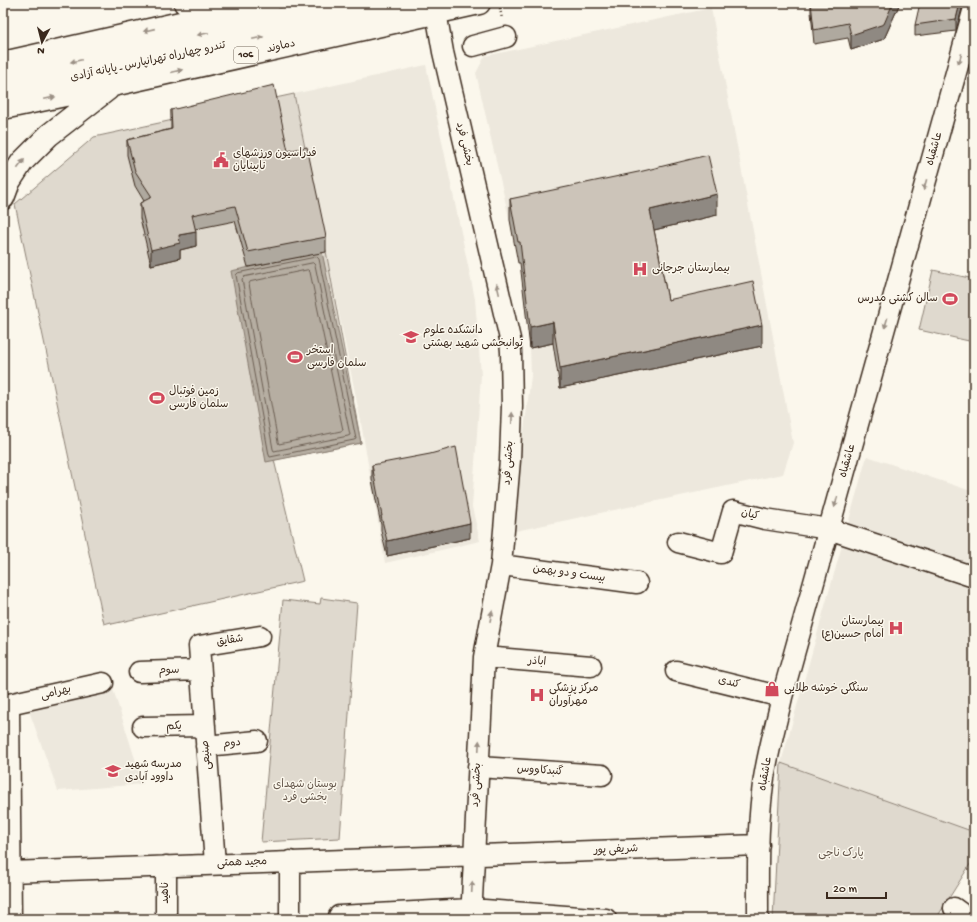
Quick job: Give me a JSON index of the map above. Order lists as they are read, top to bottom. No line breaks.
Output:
{"streets":{"main road":["دماوند","106"],"street":["تندرو چهارراه تهرانپارس ـ پایانه آزادی","بخشی فرد","عاشقباه","کیان","بیست و دو بهمن","شقایق","اباذر","سوم","کندی","بهرامی","یکم","دوم","صنیعی","گنبدکاووس","شریفی پور","مجید همتی","ناهید"]},"crossings":[["دماوند","تندرو چهارراه تهرانپارس ـ پایانه آزادی"],["دماوند","بخشی فرد"],["تندرو چهارراه تهرانپارس ـ پایانه آزادی","بخشی فرد"],["بخشی فرد","بیست و دو بهمن"],["بخشی فرد","اباذر"],["بخشی فرد","گنبدکاووس"],["بخشی فرد","شریفی پور"],["بخشی فرد","مجید همتی"],["عاشقباه","کیان"],["عاشقباه","کندی"],["عاشقباه","شریفی پور"],["شقایق","صنیعی"],["سوم","صنیعی"],["بهرامی","مجید همتی"],["یکم","صنیعی"],["دوم","صنیعی"],["صنیعی","مجید همتی"],["شریفی پور","مجید همتی"],["مجید همتی","ناهید"]],"one_way":["بخشی فرد","عاشقباه"],"parks":["بوستان شهدای بخشی فرد","پارک ناجی"],"places":{"public building":["فدراسیون ورزشهای نابینایان"],"hospital":["بیمارستان جرجانی","بیمارستان امام حسین(ع)","مرکز پزشکی مهرآوران"],"sports":["سالن کشتی مدرس","استخر سلمان فارسی","زمین فوتبال سلمان فارسی"],"school or university":["دانشکده علوم توانبخشی شهید بهشتی","مدرسه شهید داوود آبادی"],"shop":["سنگکی خوشه طلایی"]},"scale_bar":"20 m","north":"bottom"}
